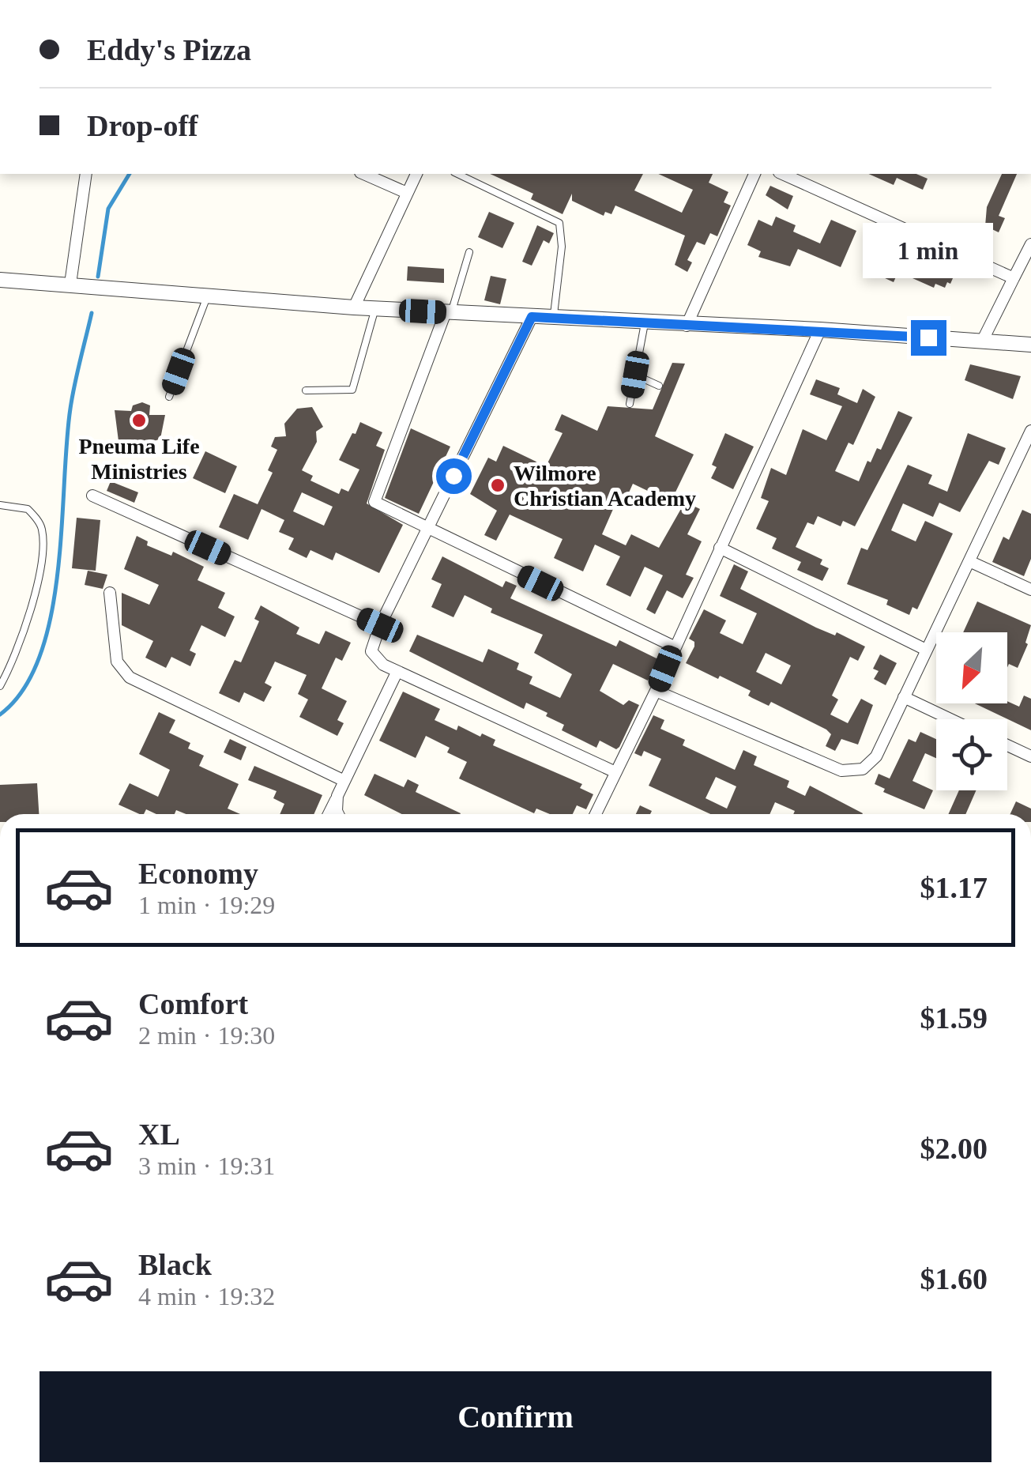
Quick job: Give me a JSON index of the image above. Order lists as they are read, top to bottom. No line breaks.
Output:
{"places":["Pneuma Life Ministries","Wilmore Christian Academy"],"north":"bottom left","page":{"banner":["Eddy's Pizza","Drop-off"],"bubble":"1 min","list":[{"name":"Economy","note":"1 min · 19:29","value":"$1.17"},{"name":"Comfort","note":"2 min · 19:30","value":"$1.59"},{"name":"XL","note":"3 min · 19:31","value":"$2.00"},{"name":"Black","note":"4 min · 19:32","value":"$1.60"}],"buttons":"Confirm"}}
